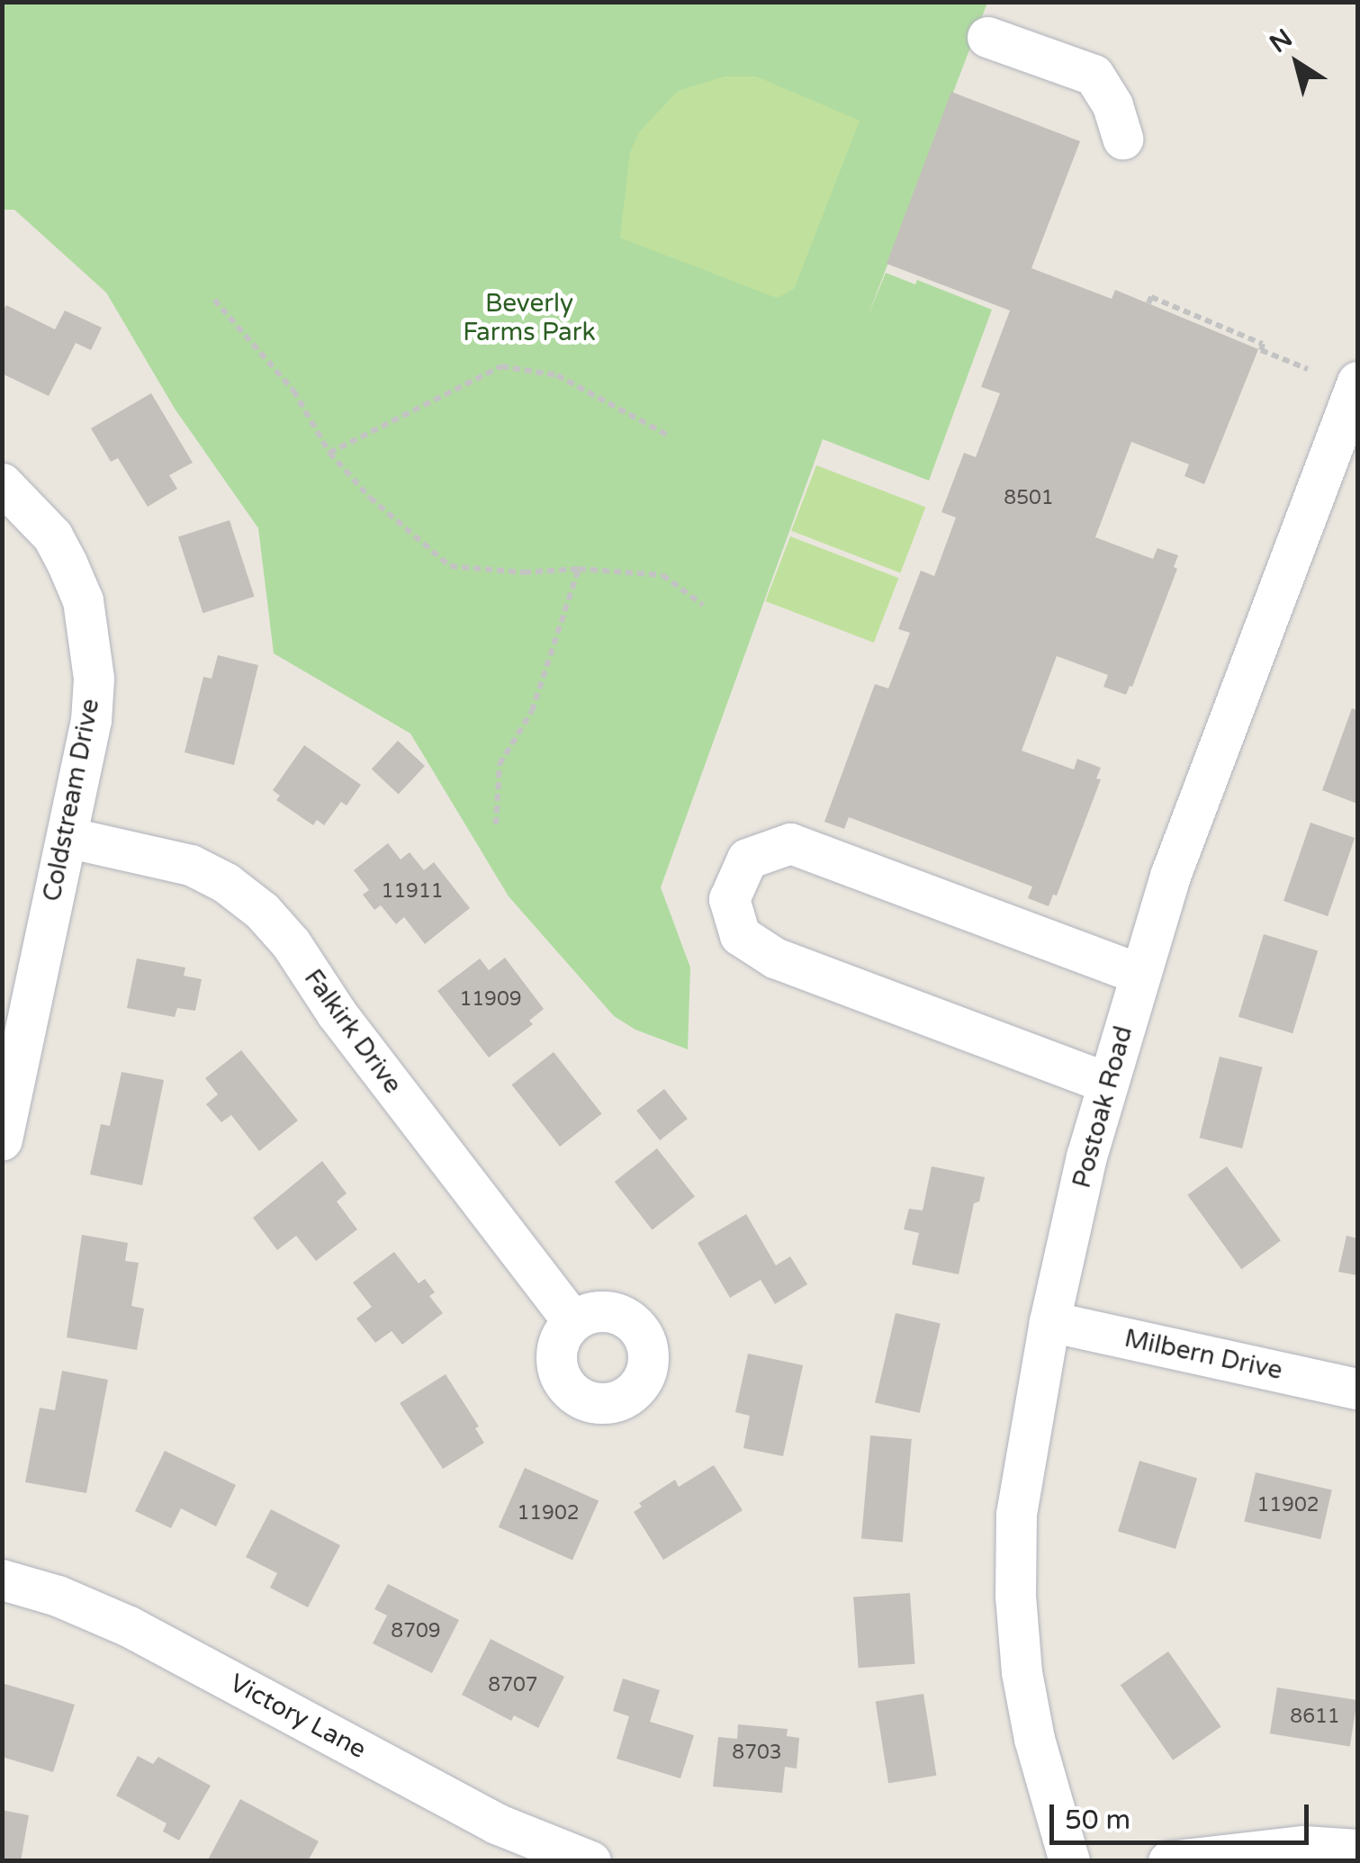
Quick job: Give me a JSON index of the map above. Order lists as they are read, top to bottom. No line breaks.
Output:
{"streets":{"street":["Coldstream Drive","Falkirk Drive","Postoak Road","Milbern Drive","Victory Lane"]},"crossings":[["Coldstream Drive","Falkirk Drive"],["Postoak Road","Milbern Drive"]],"parks":["Beverly Farms Park"],"house_numbers":["8501","11911","11909","11902","11902","8709","8707","8611","8703"],"scale_bar":"50 m","north":"top left"}
